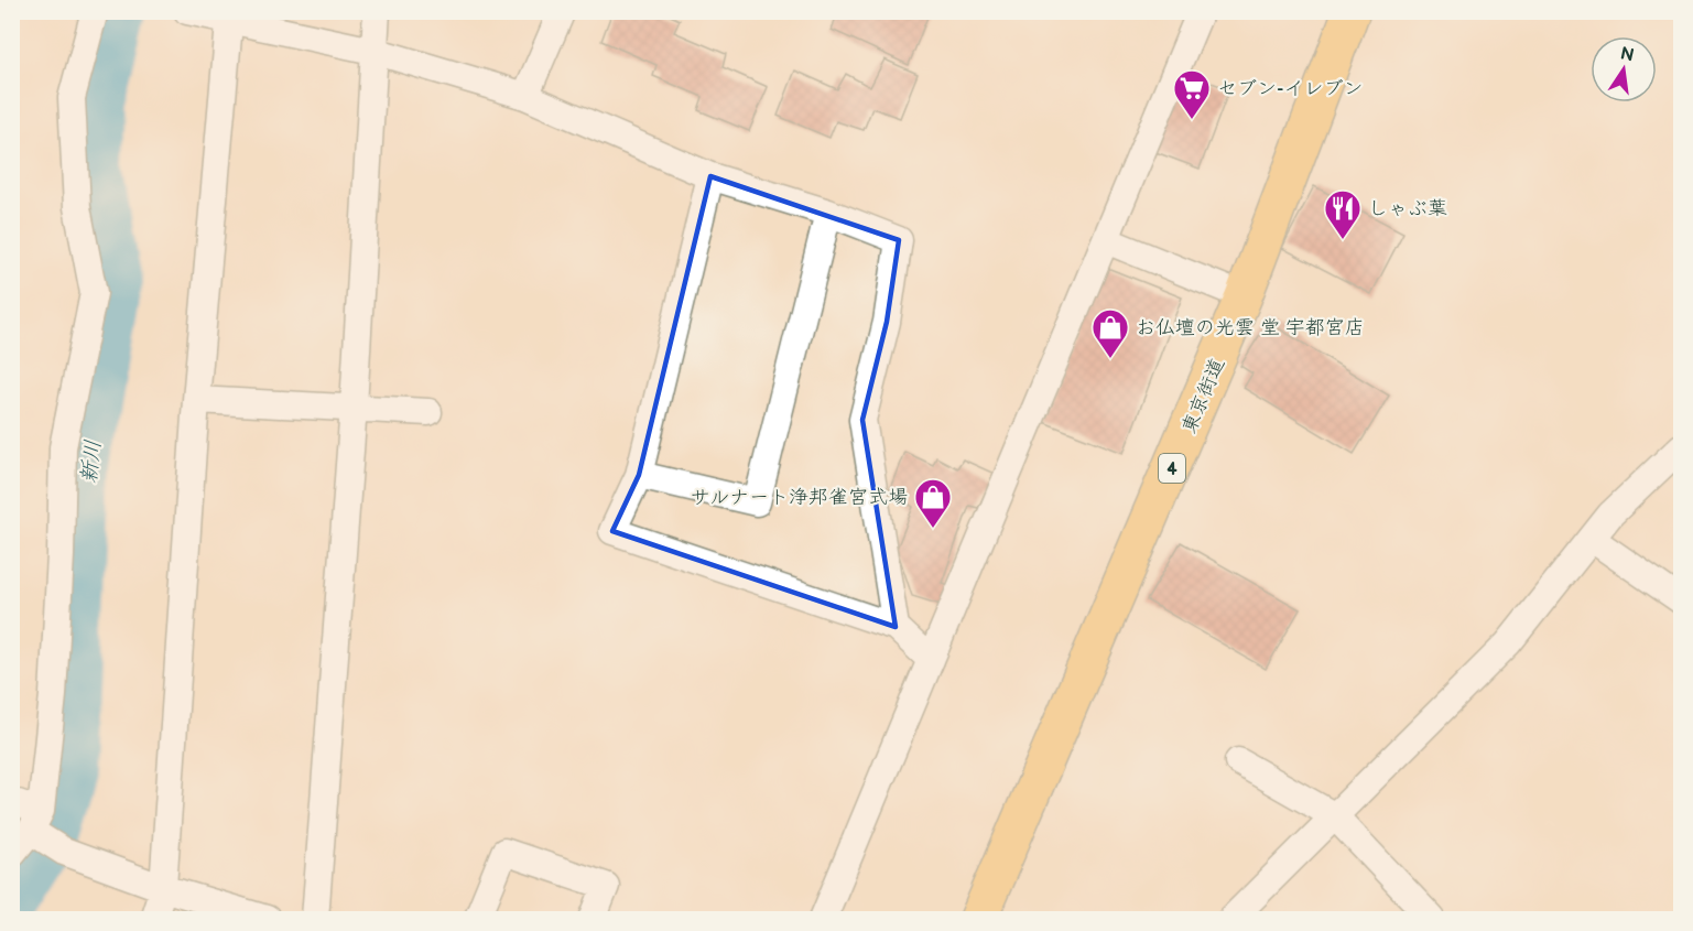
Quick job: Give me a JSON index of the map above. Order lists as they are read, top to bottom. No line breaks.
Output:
{"streets":{"highway":["東京街道","4"]},"water":["新川"],"places":{"supermarket":["セブン-イレブン"],"restaurant":["しゃぶ葉"],"shop":["お仏壇の光雲 堂 宇都宮店","サルナート浄邦雀宮式場"]},"north":"top"}
